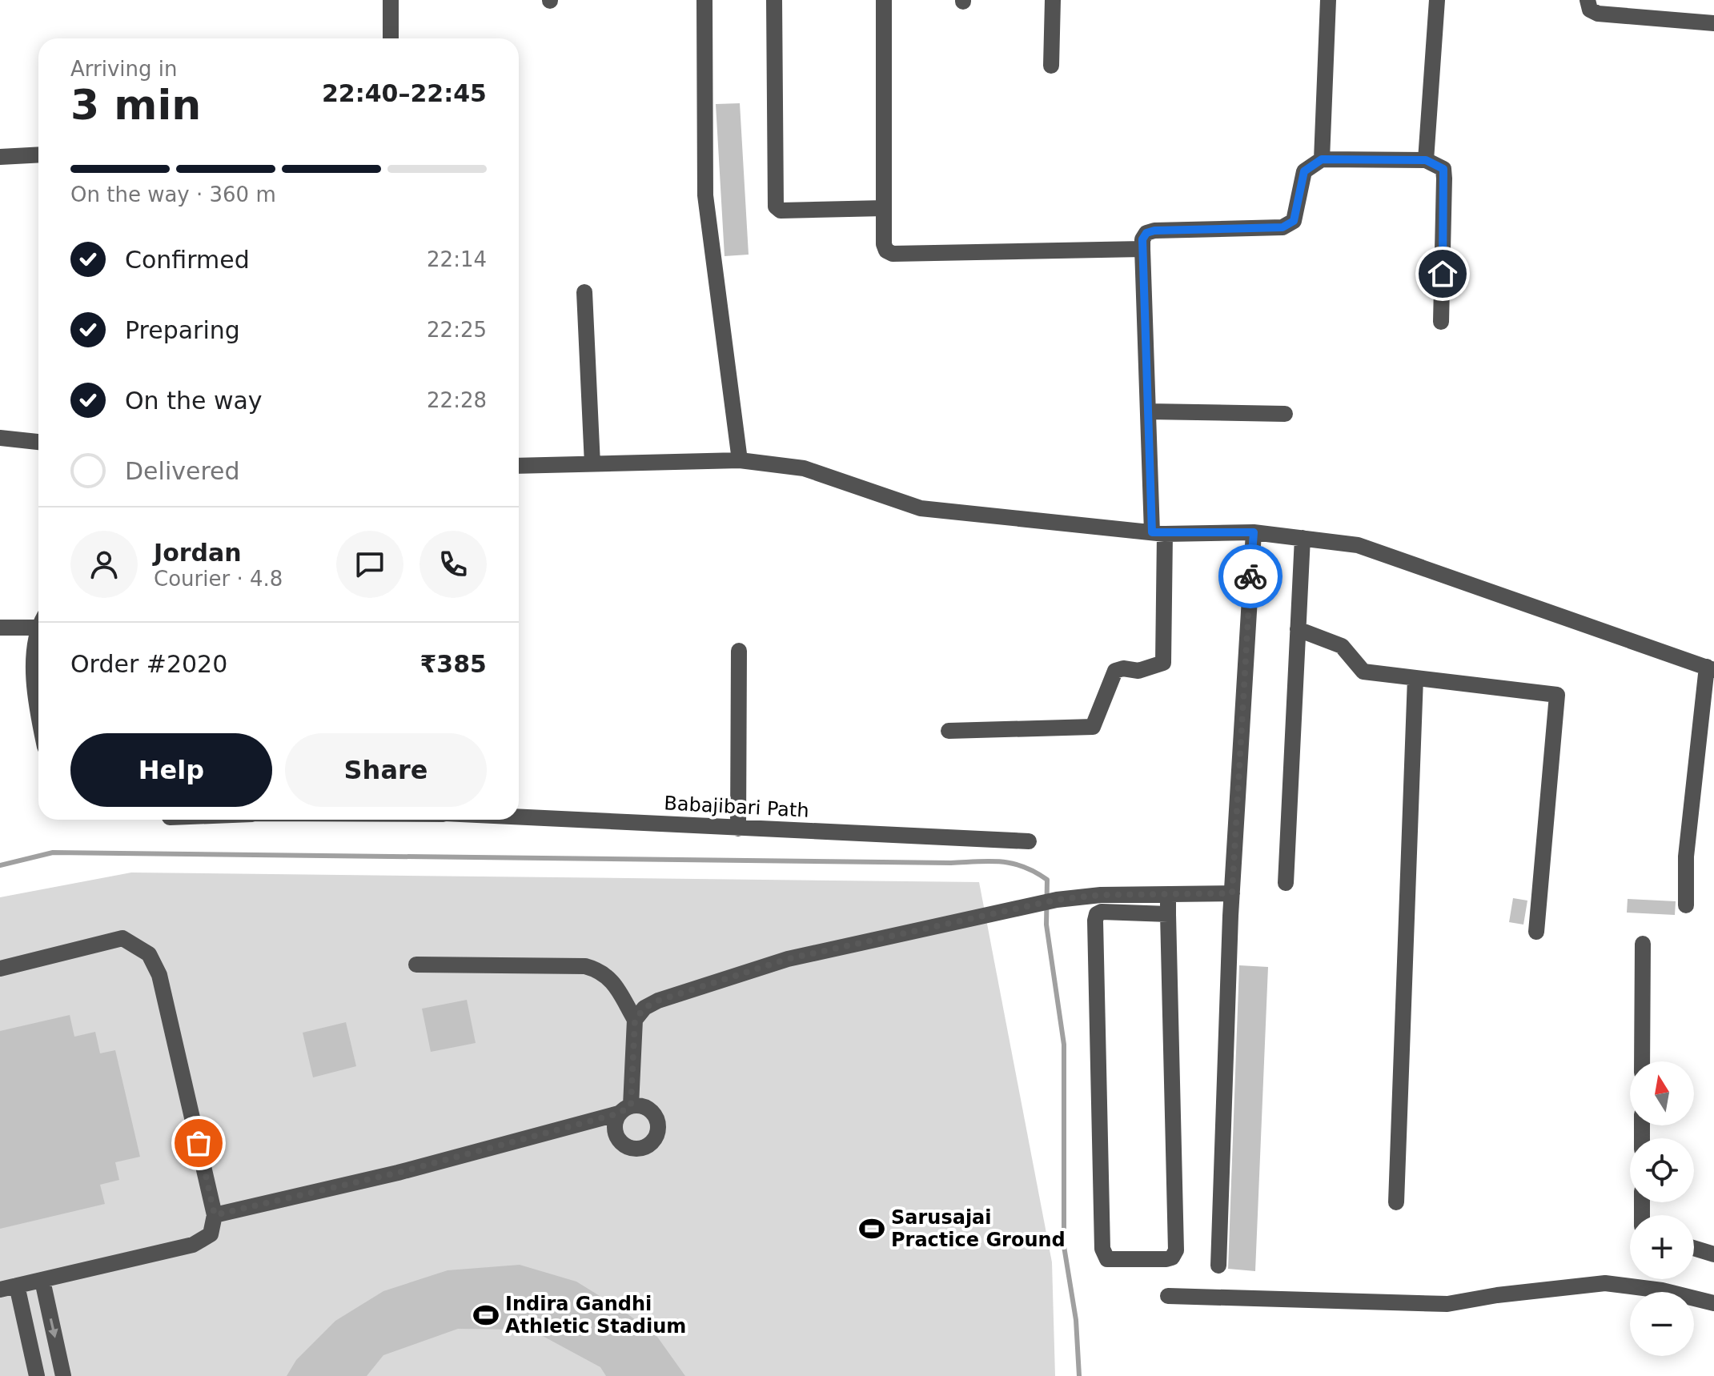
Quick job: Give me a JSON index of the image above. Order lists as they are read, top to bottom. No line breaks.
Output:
{"streets":{"street":["Babajibari Path"]},"places":{"sports":["Sarusajai Practice Ground","Indira Gandhi Athletic Stadium"]},"north":"top","page":{"heading":["3 min","Arriving in","22:40–22:45"],"panel":["Jordan","Courier · 4.8","Order #2020","₹385"],"bar":"On the way · 360 m","list":[["Confirmed","22:14"],["Preparing","22:25"],["On the way","22:28"],"Delivered"],"buttons":["Help","Share"],"map_buttons":["+","−"]}}
